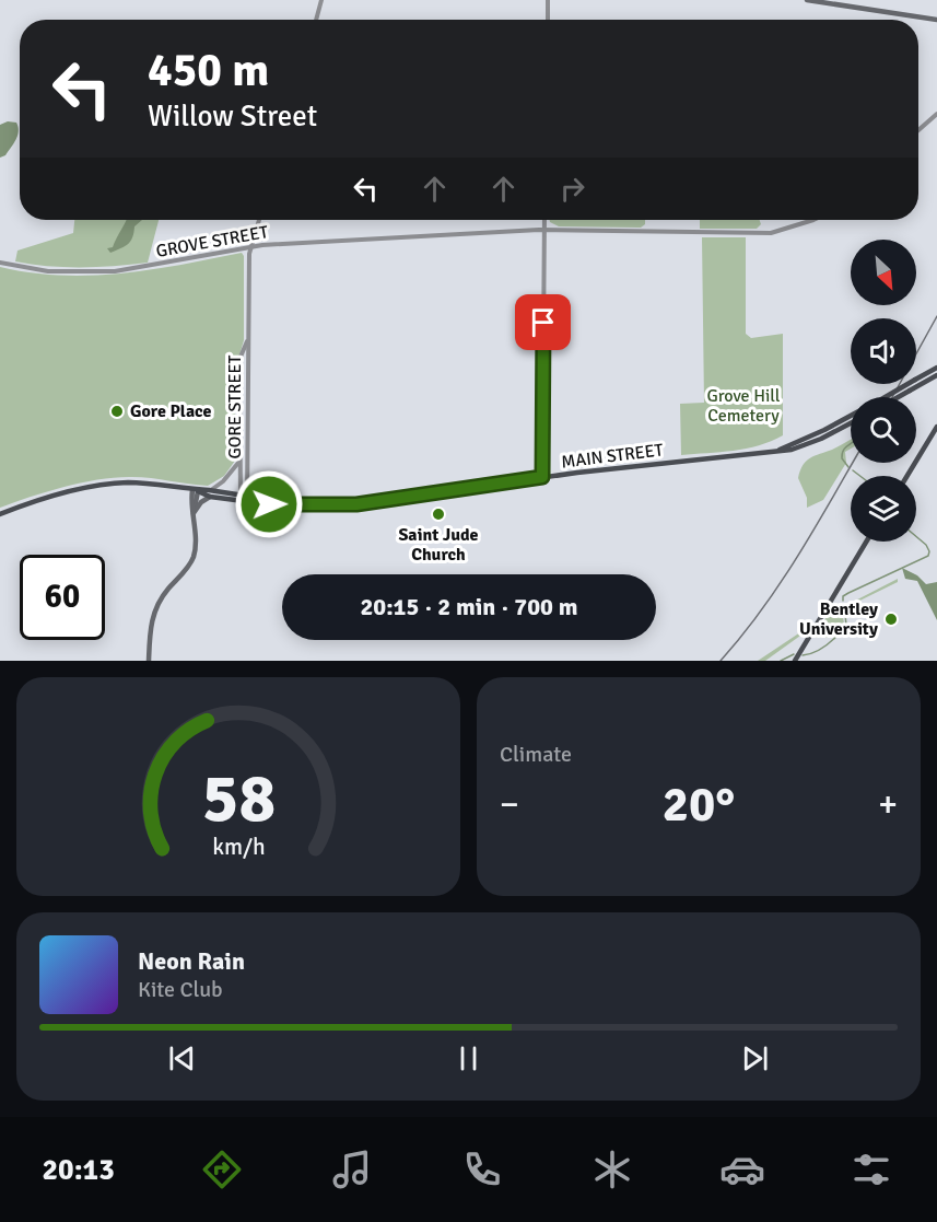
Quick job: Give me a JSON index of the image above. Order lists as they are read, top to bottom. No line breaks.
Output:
{"streets":{"main road":["MAIN STREET"],"street":["GROVE STREET","GORE STREET"]},"crossings":[["GROVE STREET","GORE STREET"],["GORE STREET","MAIN STREET"]],"parks":["Grove Hill Cemetery"],"places":["Gore Place","Saint Jude Church","Bentley University"],"north":"bottom right","page":{"turn":["450 m","Willow Street"],"limit":"60","trip":"20:15 · 2 min · 700 m","tile":"Climate","heat":["−","20°","+"],"song":["Neon Rain","Kite Club"],"tabs":"20:13","gauge":["58","km/h"]}}
